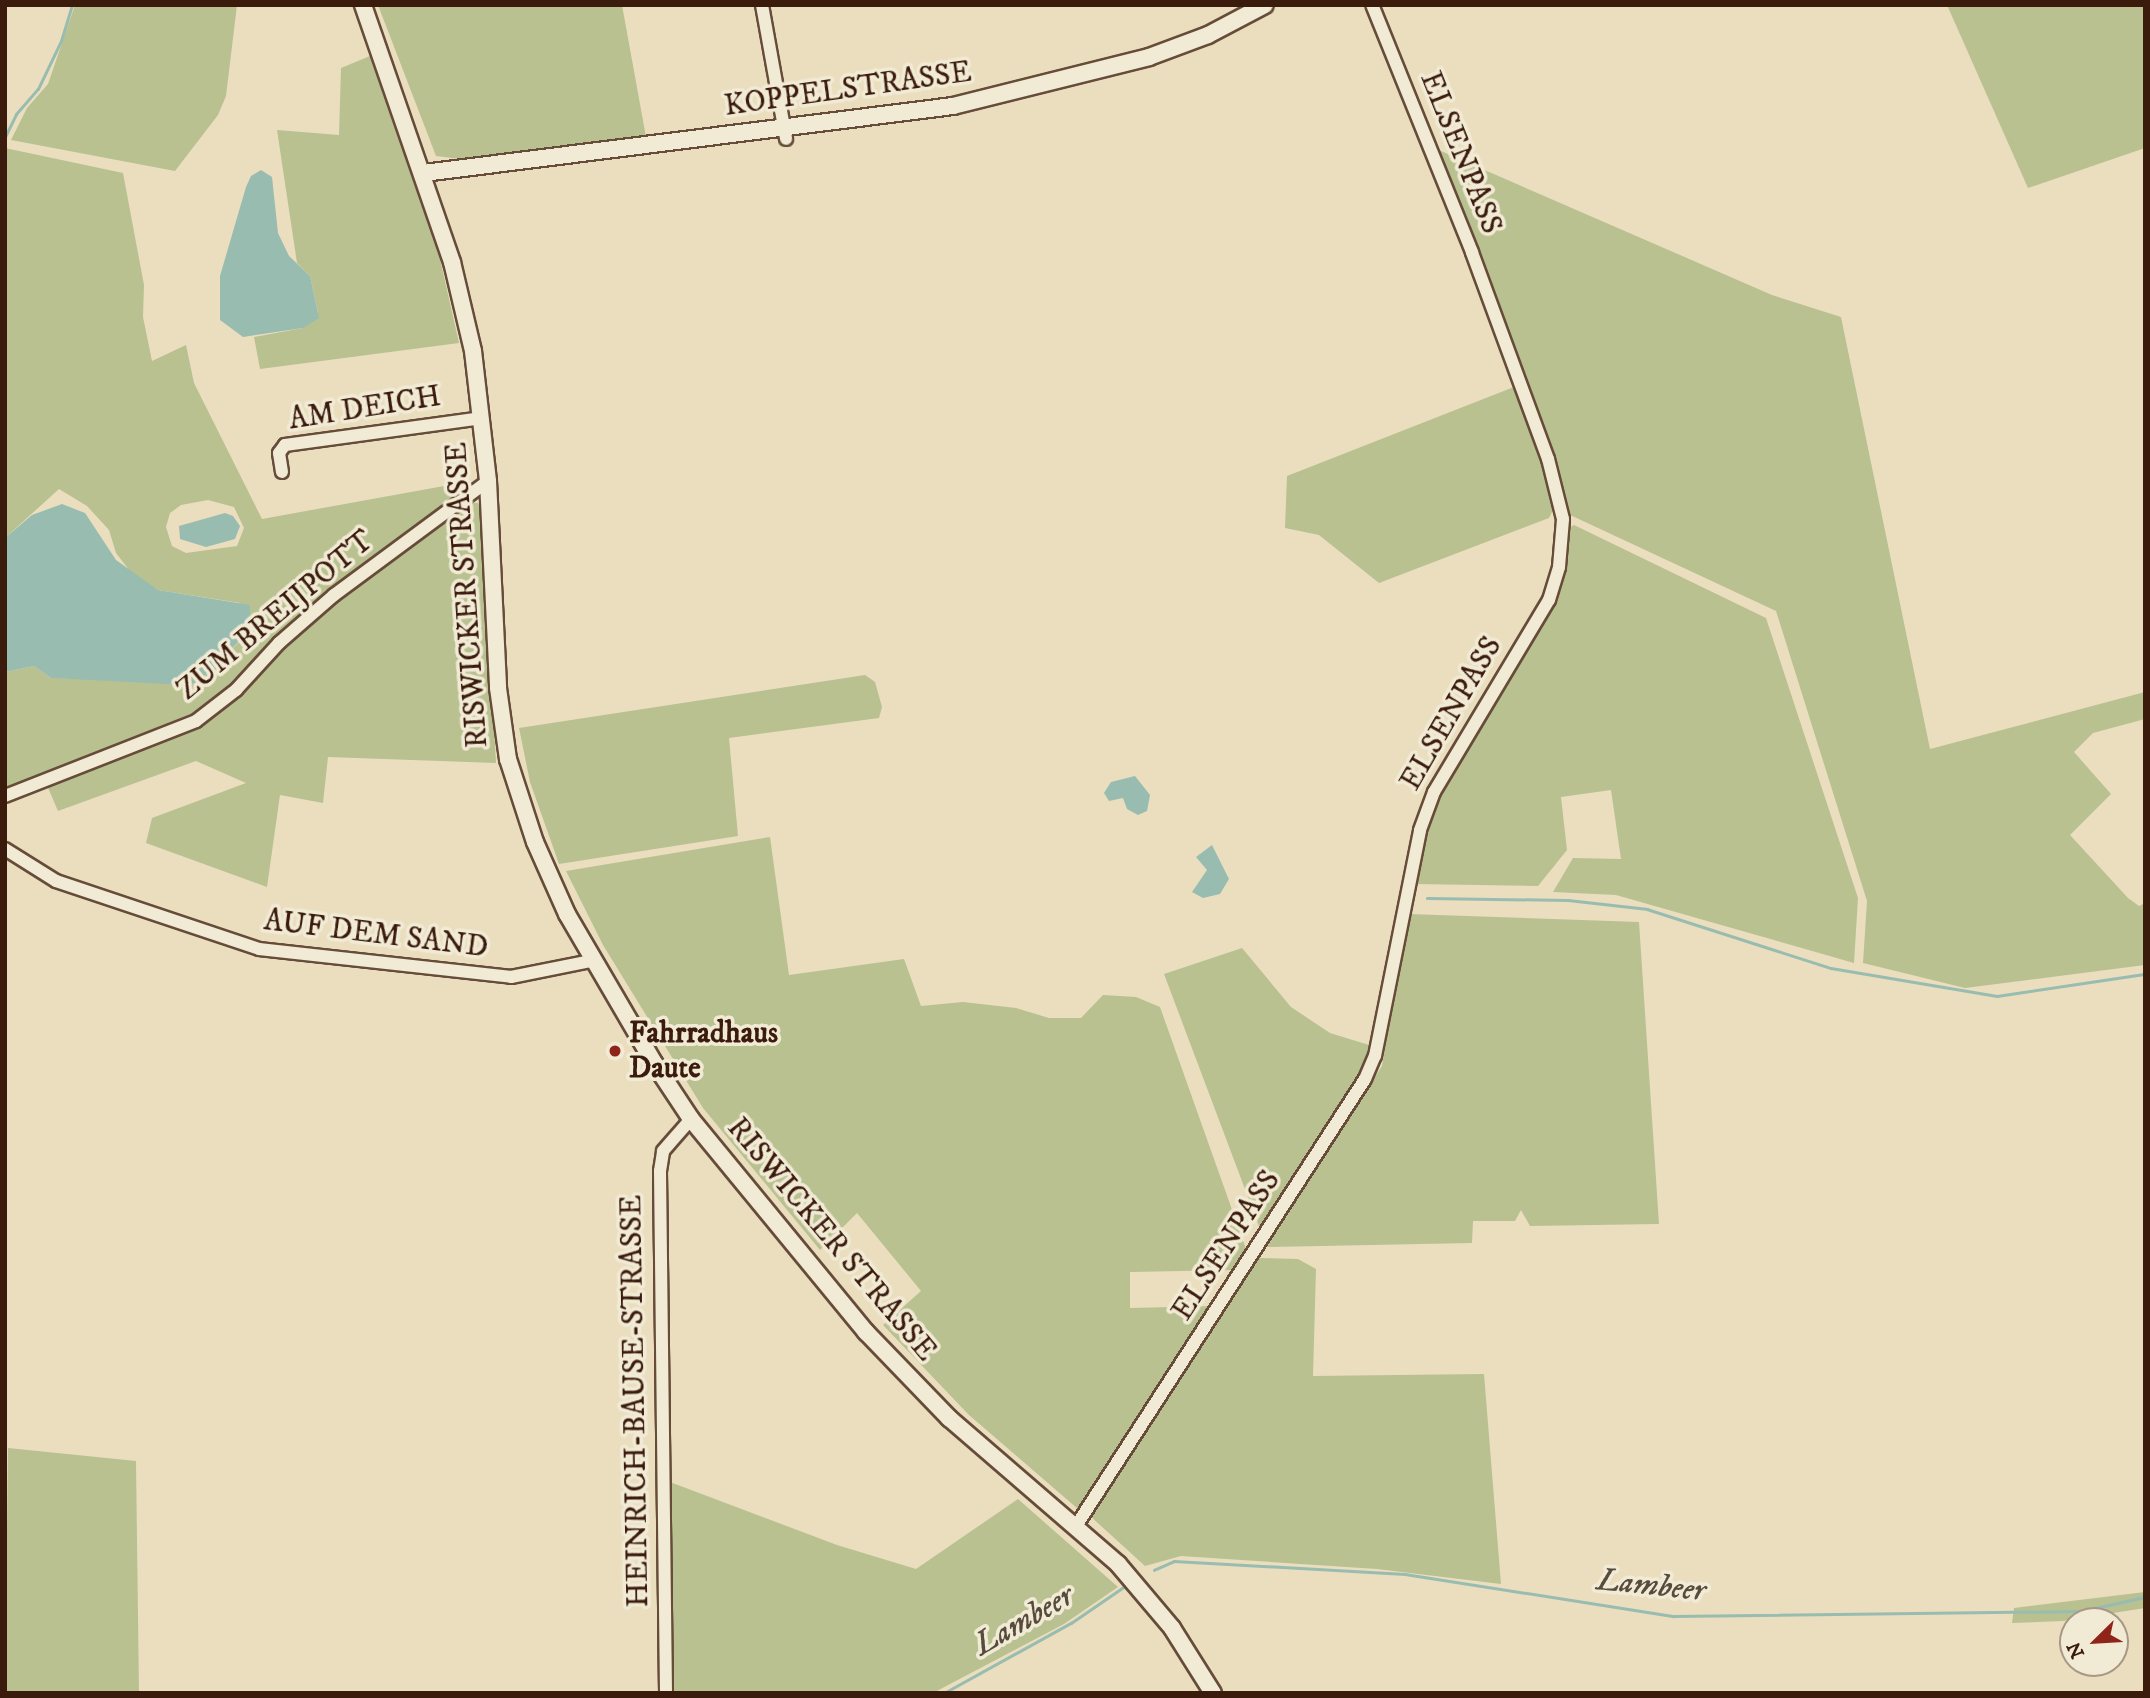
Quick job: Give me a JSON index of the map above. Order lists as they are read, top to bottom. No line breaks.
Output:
{"streets":{"street":["KOPPELSTRASSE","ELSENPASS","AM DEICH","RISWICKER STRASSE","ZUM BREIJPOTT","AUF DEM SAND","HEINRICH-BAUSE-STRASSE"]},"crossings":[["KOPPELSTRASSE","RISWICKER STRASSE"],["ELSENPASS","RISWICKER STRASSE"],["AM DEICH","RISWICKER STRASSE"],["RISWICKER STRASSE","ZUM BREIJPOTT"],["RISWICKER STRASSE","AUF DEM SAND"],["RISWICKER STRASSE","HEINRICH-BAUSE-STRASSE"]],"water":["Lambeer"],"places":["Fahrradhaus Daute"],"north":"bottom left"}
